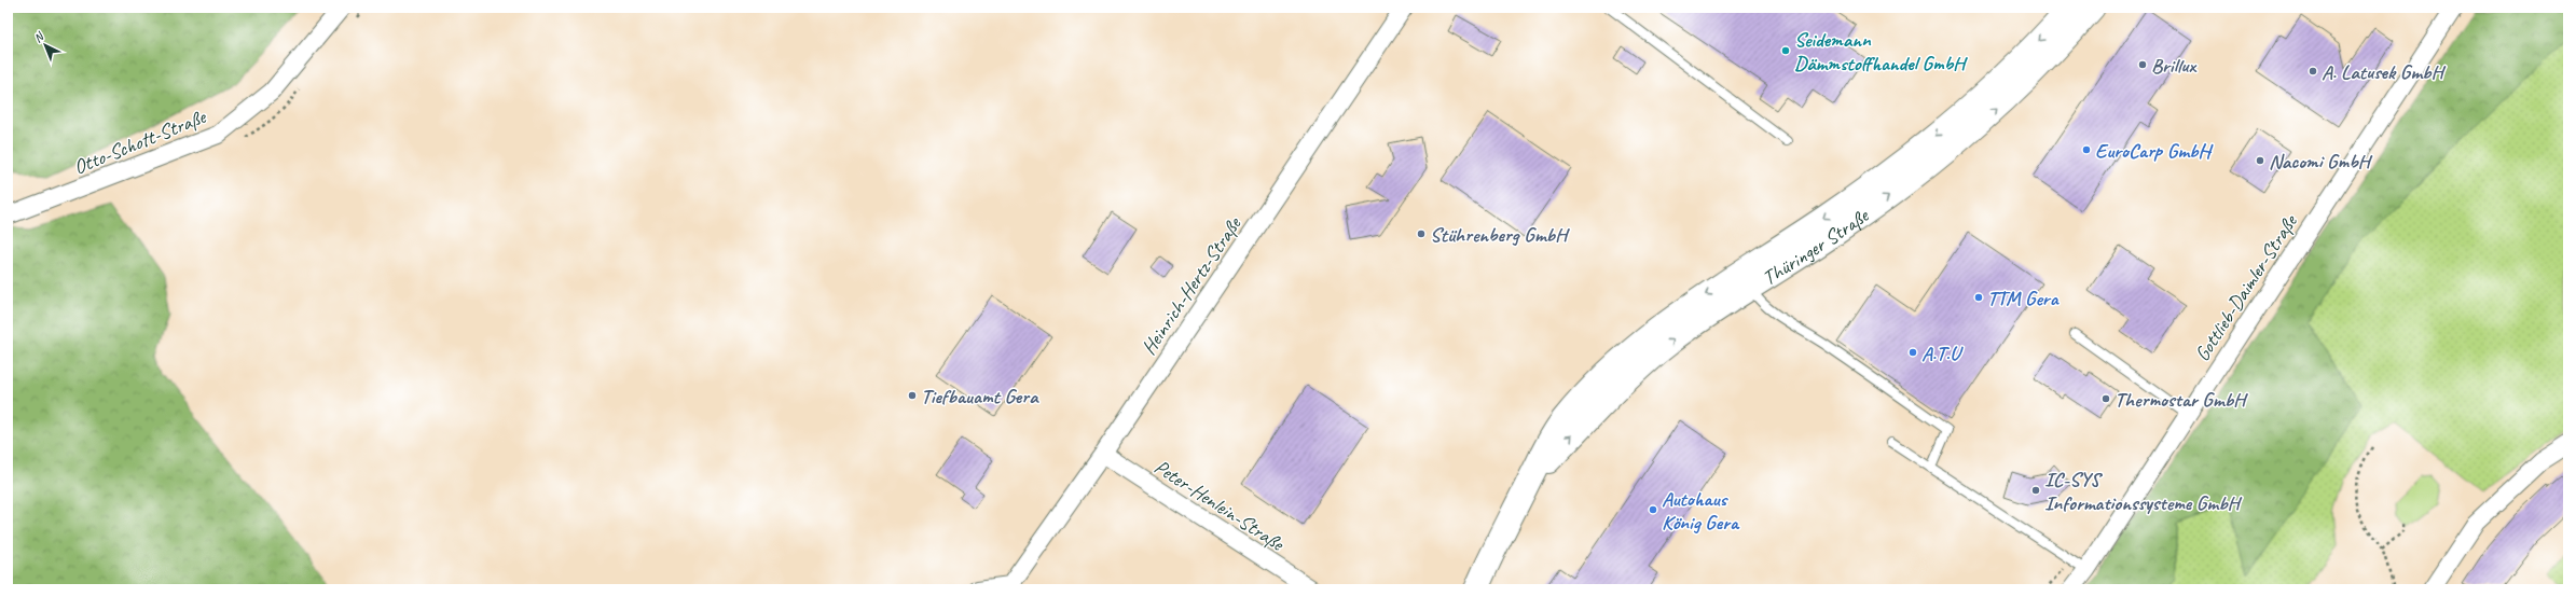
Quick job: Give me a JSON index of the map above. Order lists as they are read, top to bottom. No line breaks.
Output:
{"streets":{"main road":["Thüringer Straße"],"street":["Otto-Schott-Straße","Heinrich-Hertz-Straße","Gottlieb-Daimler-Straße","Peter-Henlein-Straße"]},"crossings":[["Heinrich-Hertz-Straße","Peter-Henlein-Straße"]],"places":["Seidemann Dämmstoffhandel GmbH","Brillux","A. Latusek GmbH","EuroCarp GmbH","Nacomi GmbH","Stührenberg GmbH","TTM Gera","A.T.U","Tiefbauamt Gera","Thermostar GmbH","IC-SYS Informationssysteme GmbH","Autohaus König Gera"],"north":"top left"}
